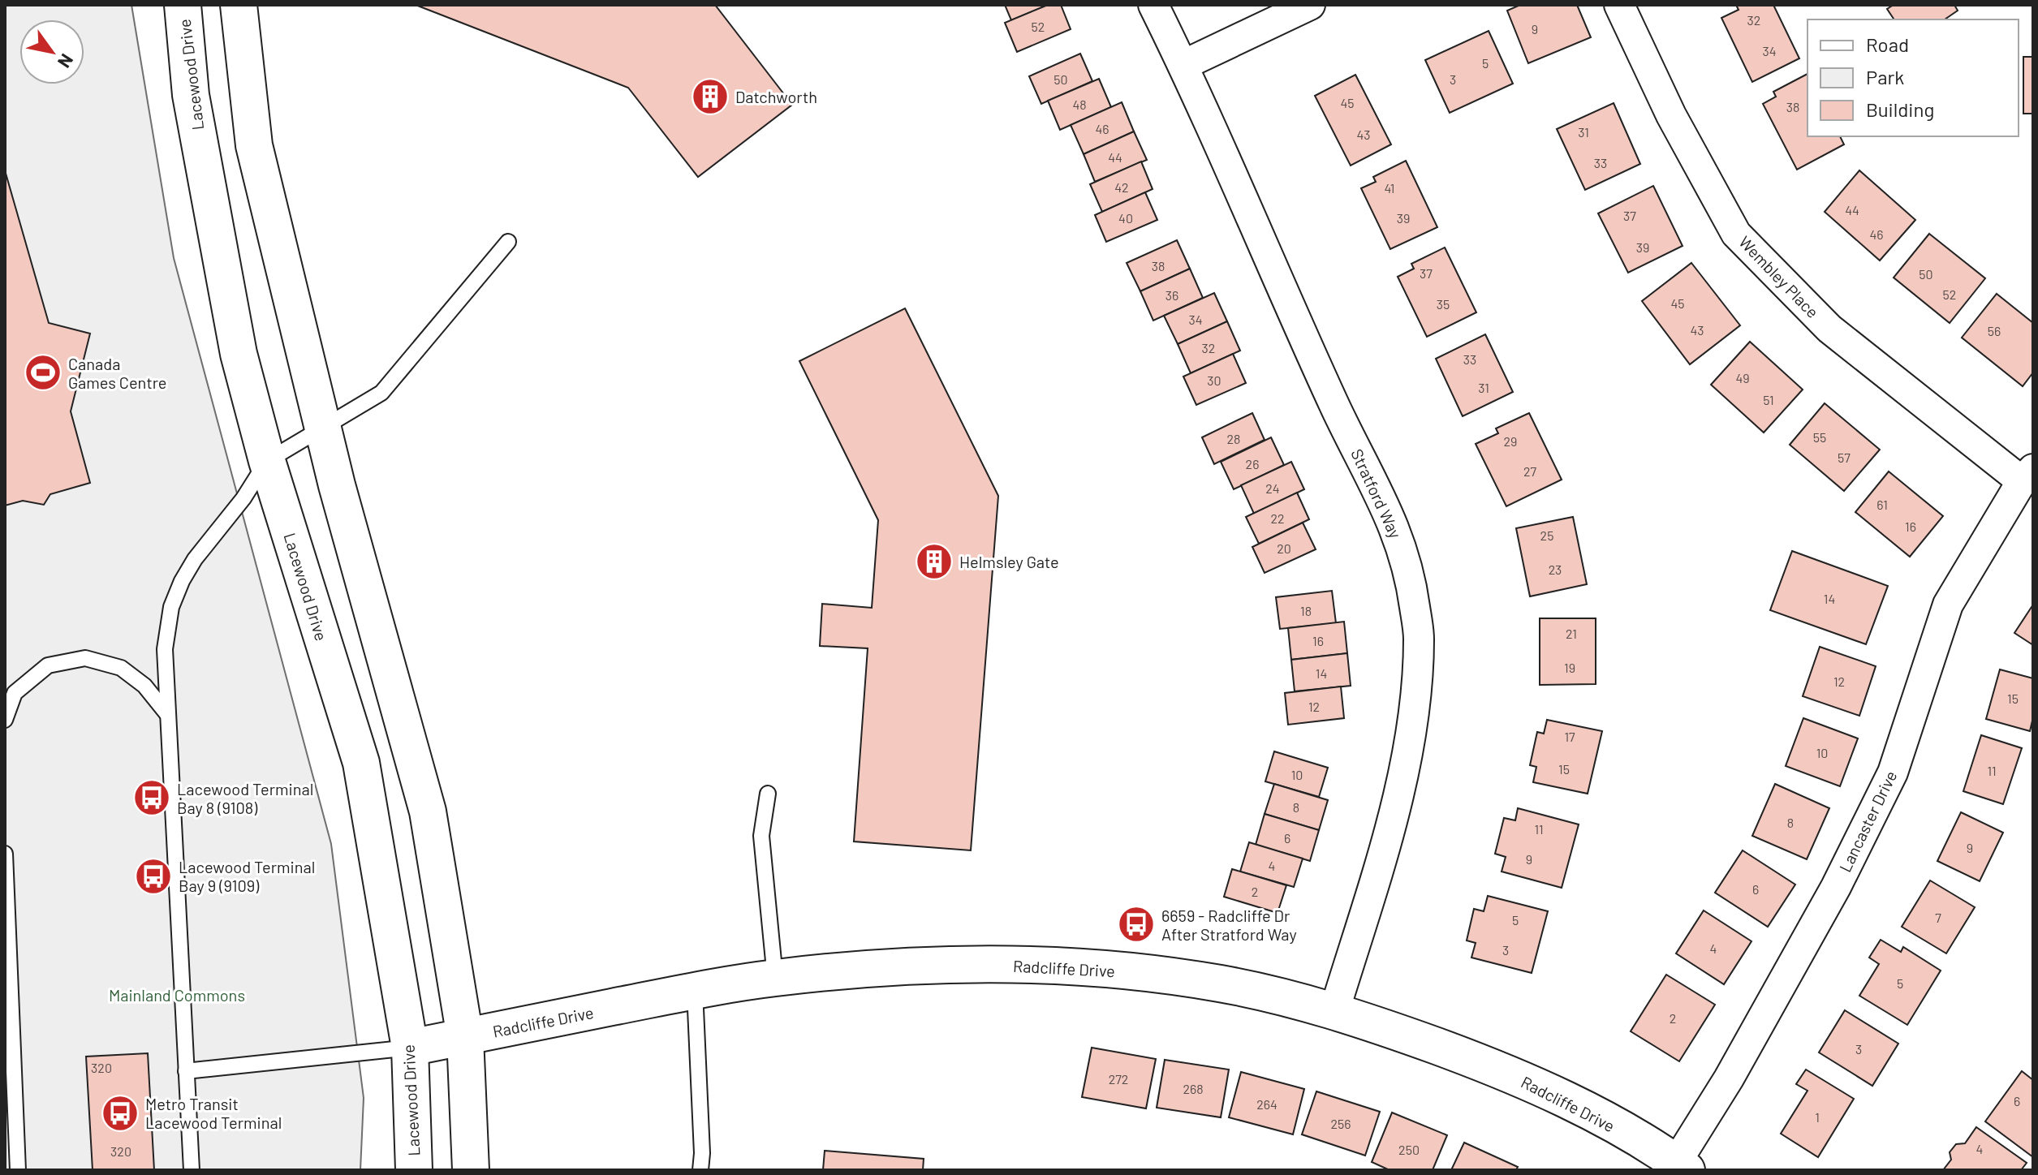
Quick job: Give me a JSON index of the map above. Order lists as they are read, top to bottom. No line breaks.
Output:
{"streets":{"main road":["Lacewood Drive","Radcliffe Drive"],"street":["Wembley Place","Stratford Way","Lancaster Drive"]},"crossings":[["Lacewood Drive","Radcliffe Drive"],["Wembley Place","Lancaster Drive"],["Stratford Way","Radcliffe Drive"],["Lancaster Drive","Radcliffe Drive"]],"parks":["Mainland Commons"],"places":{"building":["Datchworth","Helmsley Gate"],"sports":["Canada Games Centre"],"bus stop":["Lacewood Terminal Bay 8 (9108)","Lacewood Terminal Bay 9 (9109)","6659 - Radcliffe Dr After Stratford Way","Metro Transit Lacewood Terminal"]},"house_numbers":["32","52","9","34","5","50","3","45","48","38","46","31","43","44","33","42","41","44","37","40","39","46","39","38","37","50","52","36","45","35","34","43","56","32","33","49","30","31","51","55","28","29","57","26","27","24","61","22","16","25","20","23","14","18","21","16","19","14","12","15","12","17","10","15","11","10","8","8","11","6","9","9","4","6","2","7","5","4","3","5","2","3","320","272","268","6","264","1","256","4","250","320"],"legend":["Road","Park","Building"],"north":"bottom right"}
